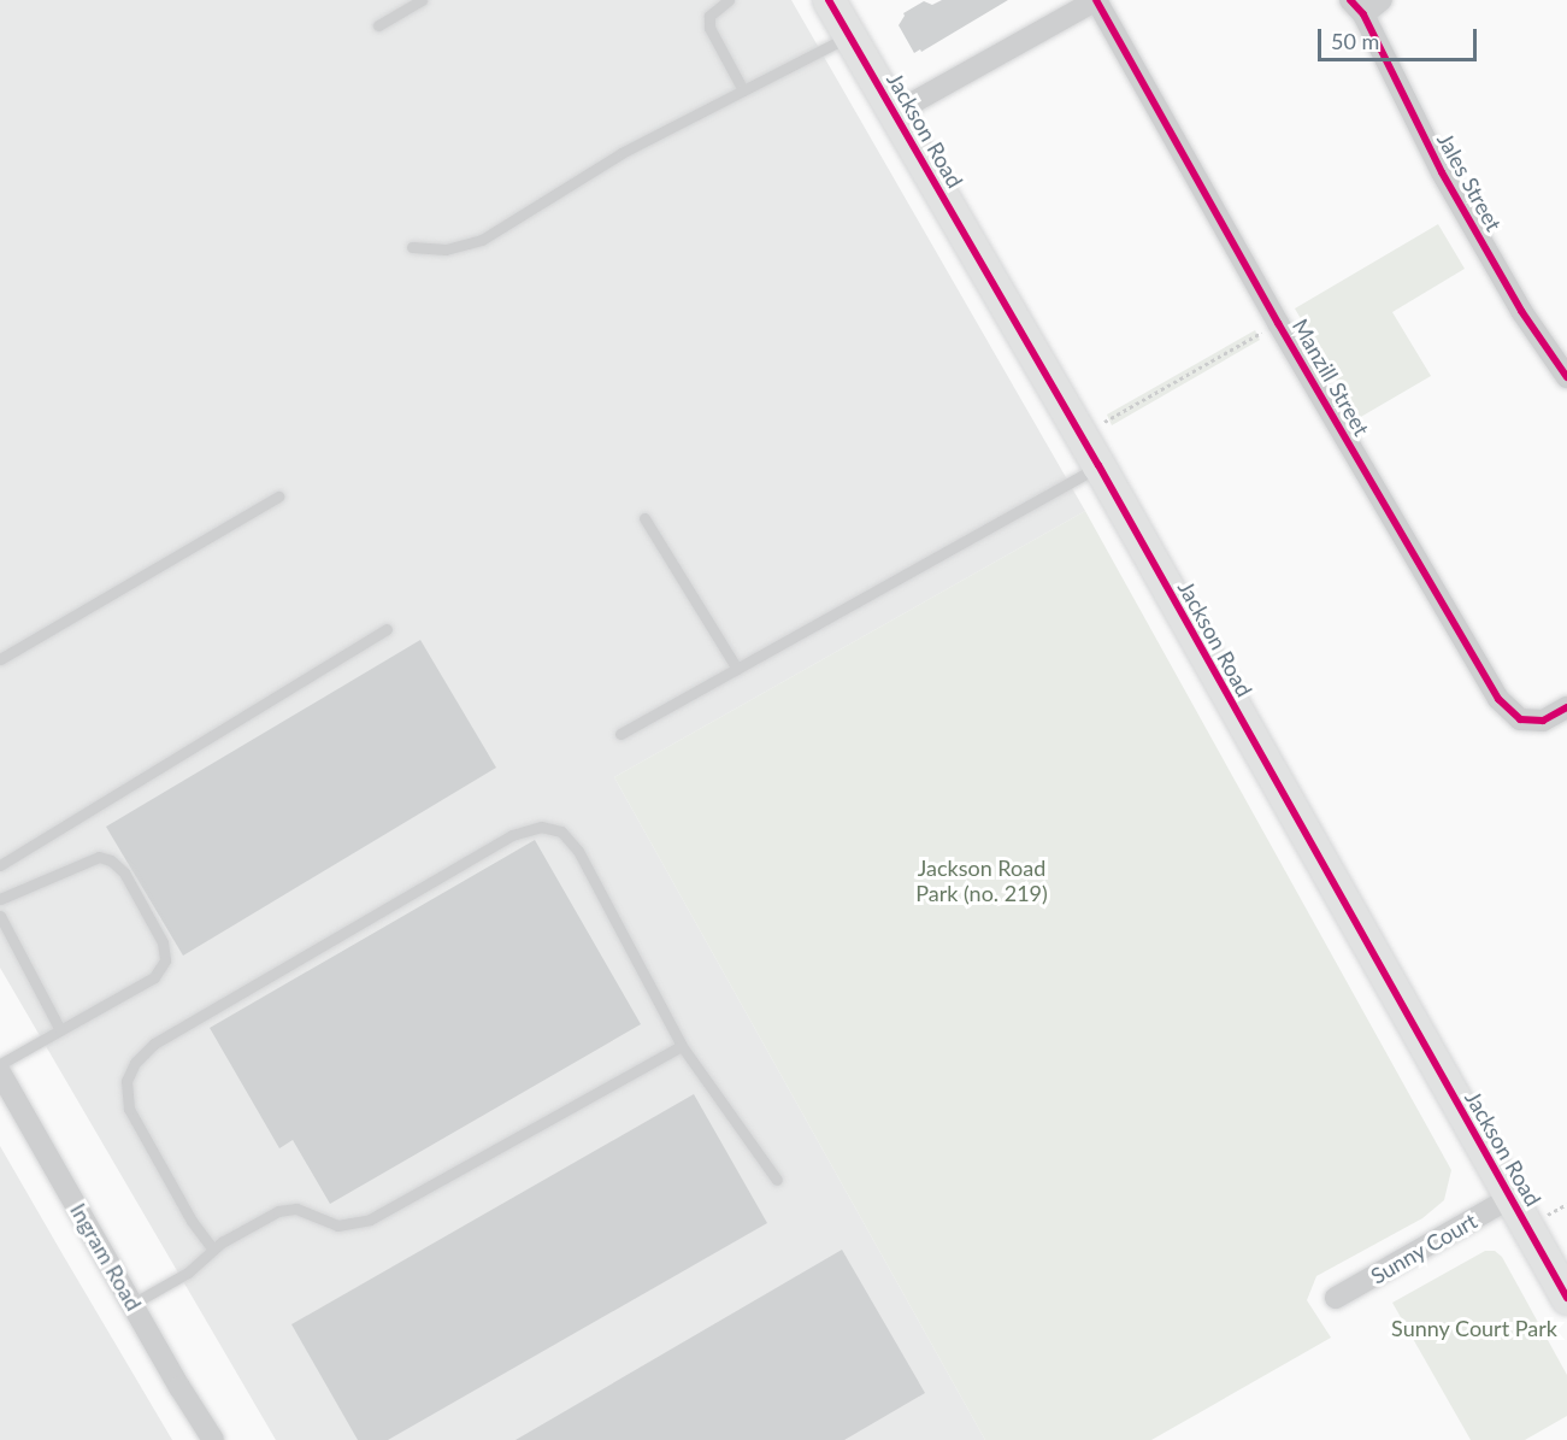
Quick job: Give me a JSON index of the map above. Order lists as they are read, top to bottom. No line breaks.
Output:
{"streets":{"street":["Jackson Road","Jales Street","Manzill Street","Sunny Court","Ingram Road"]},"crossings":[["Jackson Road","Sunny Court"]],"parks":["Jackson Road Park (no. 219)","Sunny Court Park"],"scale_bar":"50 m"}
